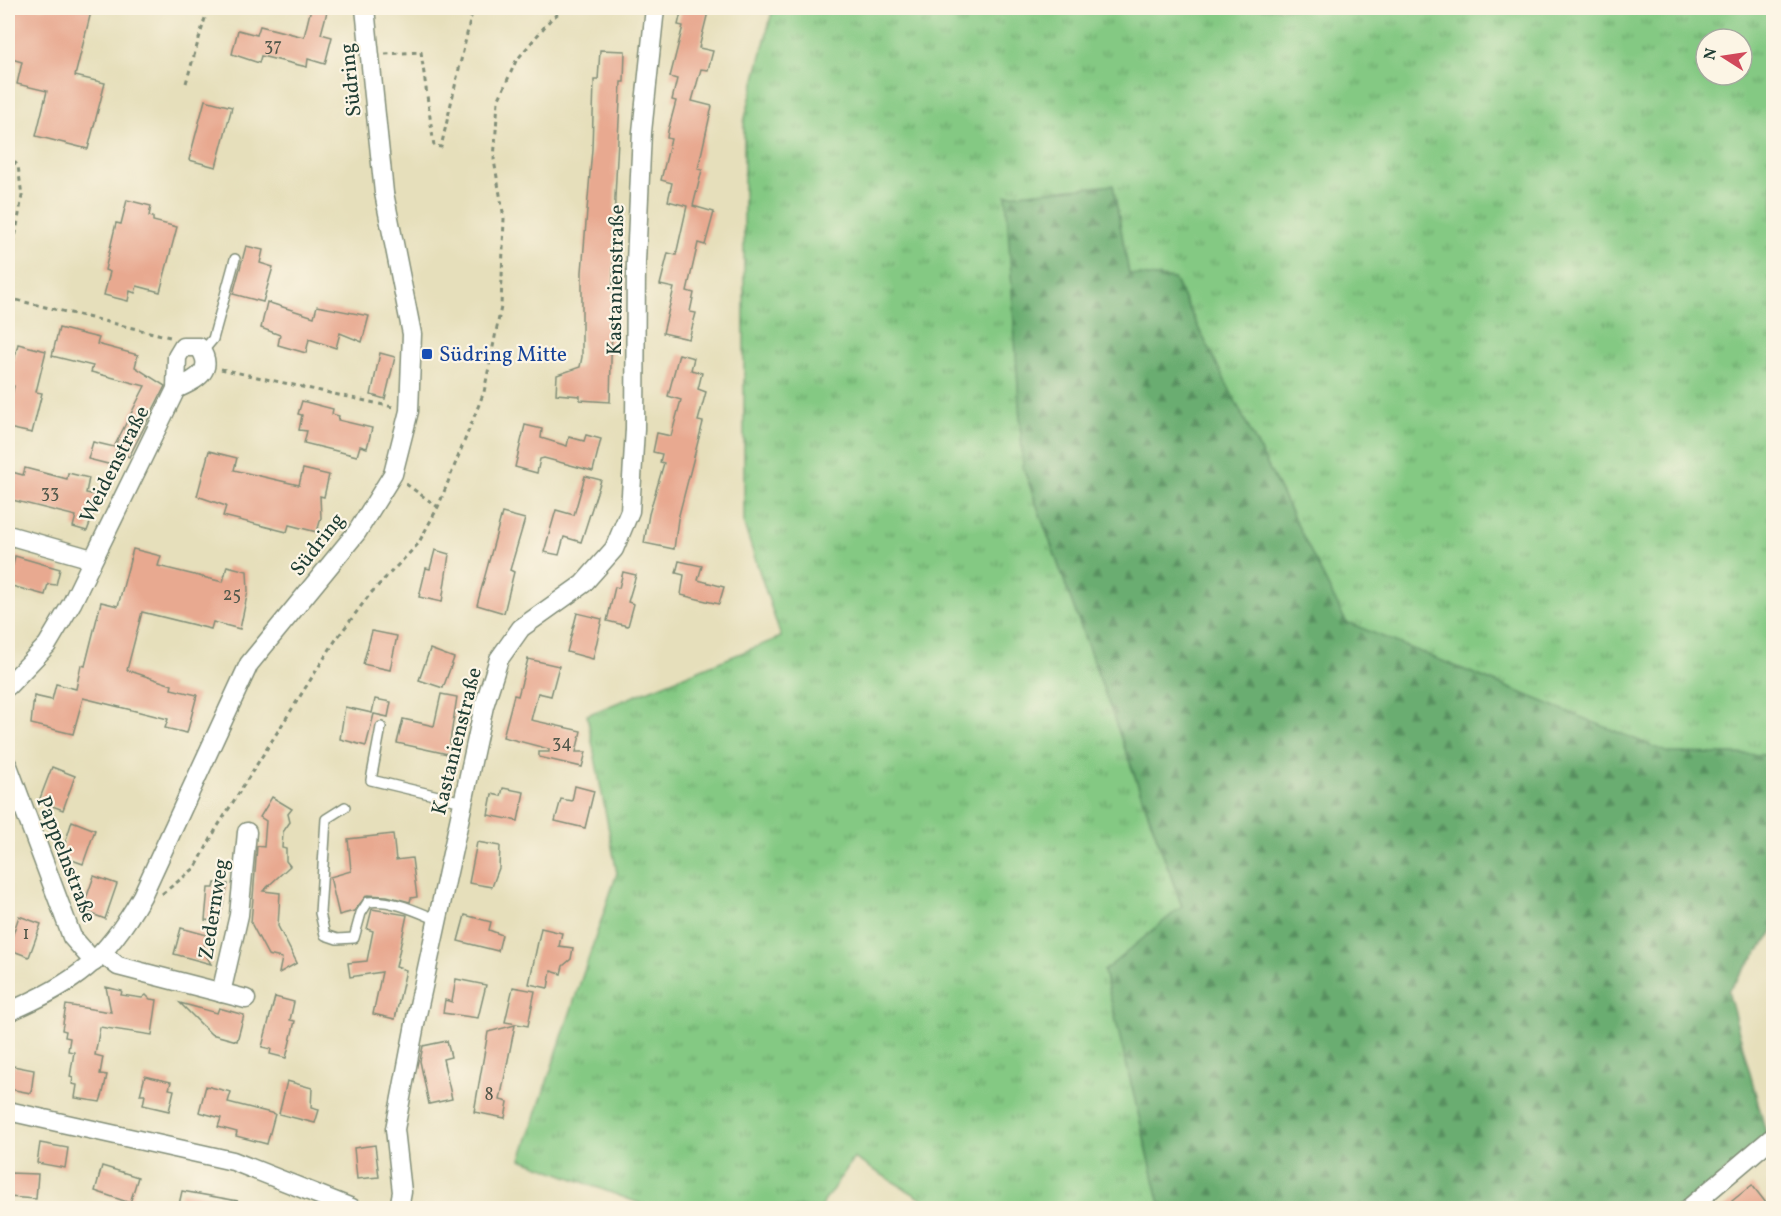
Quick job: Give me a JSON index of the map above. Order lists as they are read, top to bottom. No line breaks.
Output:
{"streets":{"street":["Südring","Kastanienstraße","Weidenstraße","Pappelnstraße","Zedernweg"]},"crossings":[["Südring","Pappelnstraße"],["Südring","Zedernweg"],["Pappelnstraße","Zedernweg"]],"places":{"transit":["Südring Mitte"]},"house_numbers":["37","33","25","34","1","8"],"north":"left"}
